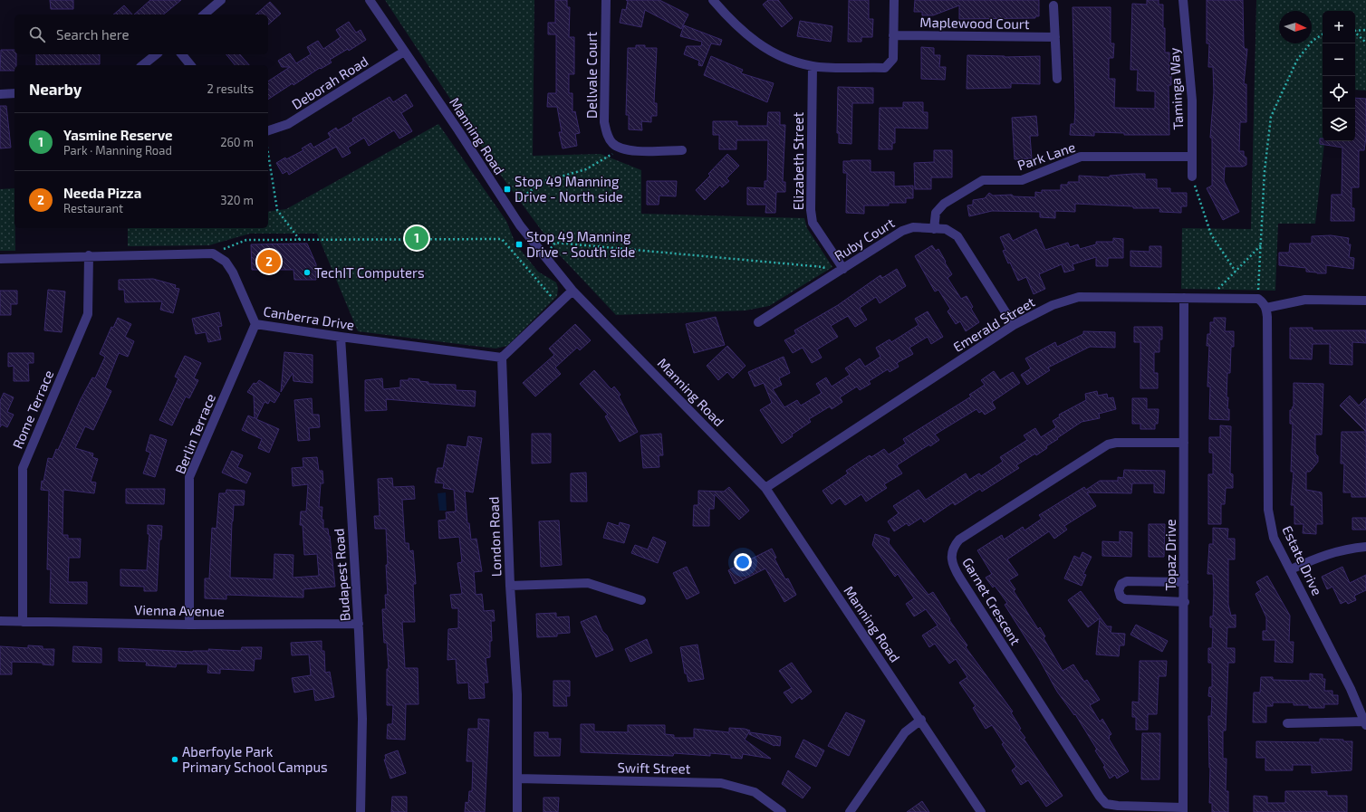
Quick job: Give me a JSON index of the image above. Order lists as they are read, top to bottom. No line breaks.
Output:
{"streets":{"street":["Maplewood Court","Dellvale Court","Deborah Road","Taminga Way","Manning Road","Park Lane","Elizabeth Street","Ruby Court","Canberra Drive","Emerald Street","Rome Terrace","Berlin Terrace","London Road","Topaz Drive","Estate Drive","Budapest Road","Garnet Crescent","Vienna Avenue","Swift Street"]},"crossings":[["Deborah Road","Manning Road"],["Taminga Way","Park Lane"],["Manning Road","Emerald Street"],["Park Lane","Ruby Court"],["Elizabeth Street","Ruby Court"],["Ruby Court","Emerald Street"],["Canberra Drive","Berlin Terrace"],["Canberra Drive","London Road"],["Canberra Drive","Budapest Road"],["Emerald Street","Topaz Drive"],["Rome Terrace","Vienna Avenue"],["Berlin Terrace","Vienna Avenue"],["London Road","Swift Street"],["Topaz Drive","Garnet Crescent"],["Budapest Road","Vienna Avenue"]],"places":{"transit":["Stop 49 Manning Drive - North side","Stop 49 Manning Drive - South side"],"other":["TechIT Computers","Aberfoyle Park Primary School Campus"]},"north":"right","page":{"map_buttons":["+","−"],"search":"Search here","heading":["Nearby","2 results"],"list":[{"mark":"1","name":"Yasmine Reserve","note":"Park · Manning Road","value":"260 m"},{"mark":"2","name":"Needa Pizza","note":"Restaurant","value":"320 m"}],"pins":["1","2"]}}
